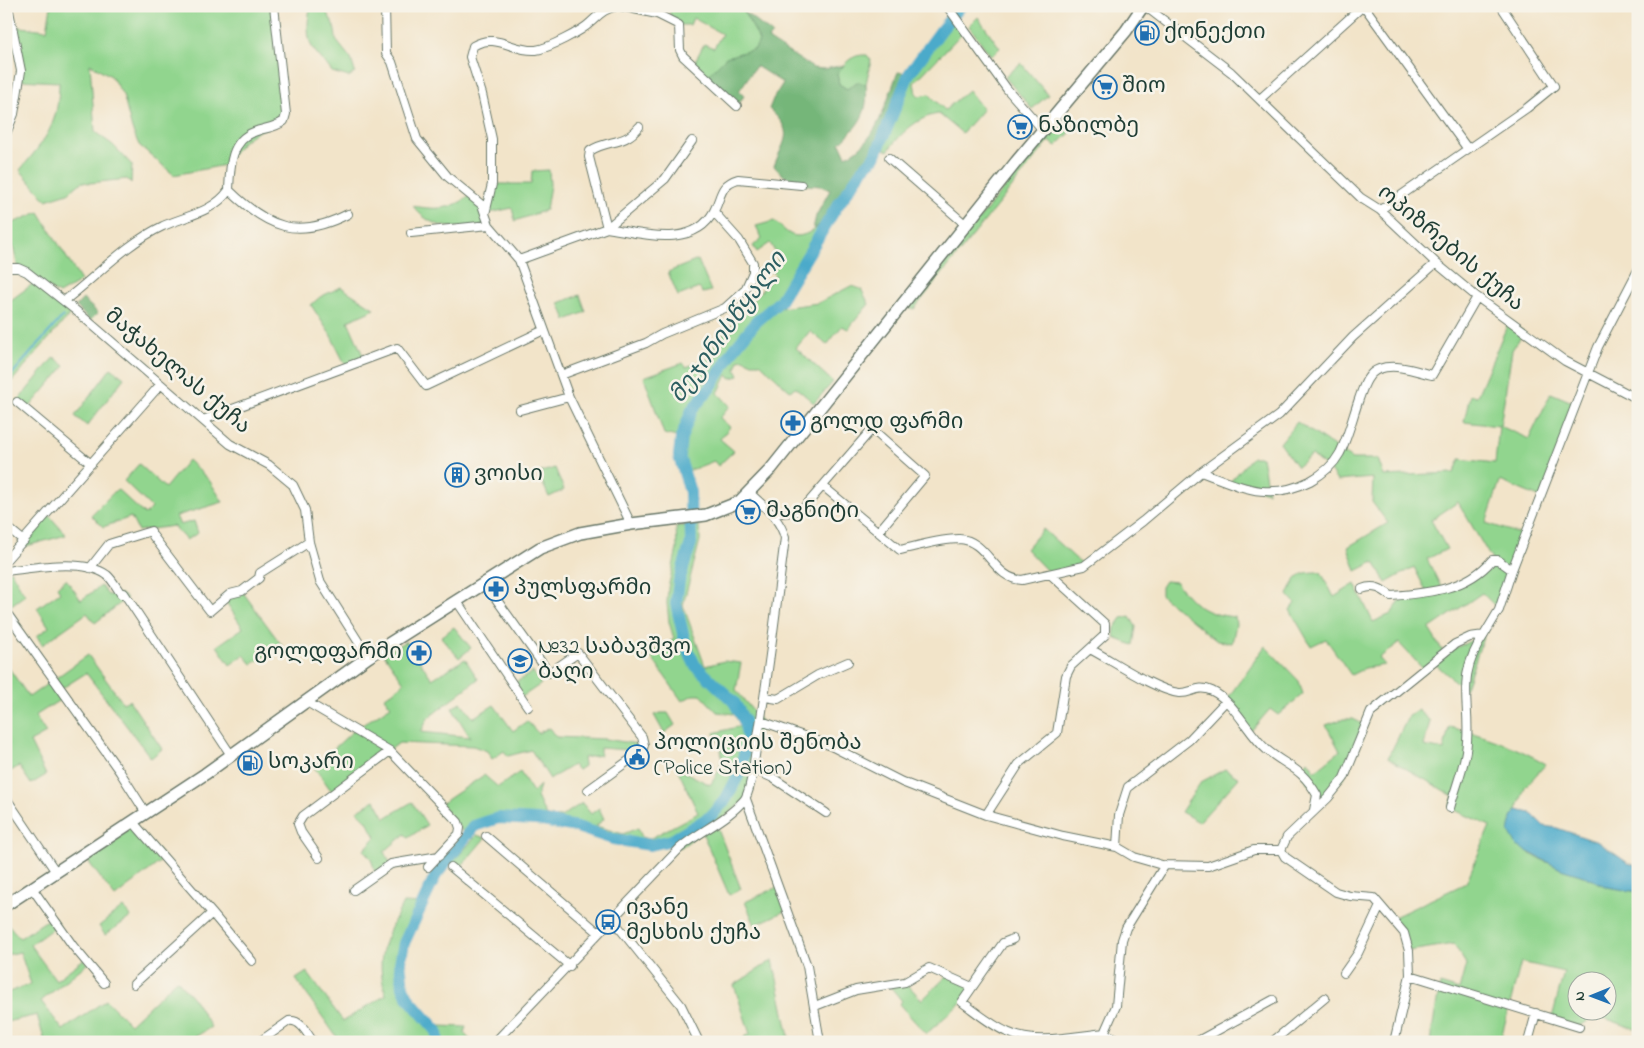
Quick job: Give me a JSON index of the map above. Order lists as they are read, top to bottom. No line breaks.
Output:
{"streets":{"street":["ოპიზრების ქუჩა","მაჭახელას ქუჩა"]},"water":["მეჯინისწყალი"],"places":{"fuel station":["ქონექთი","სოკარი"],"supermarket":["შიო","ნაზილბე","მაგნიტი"],"pharmacy":["გოლდ ფარმი","პულსფარმი","გოლდფარმი"],"building":["ვოისი"],"school or university":["№32 საბავშვო ბაღი"],"public building":["პოლიციის შენობა (Police Station)"],"bus stop":["ივანე მესხის ქუჩა"]},"north":"left"}
